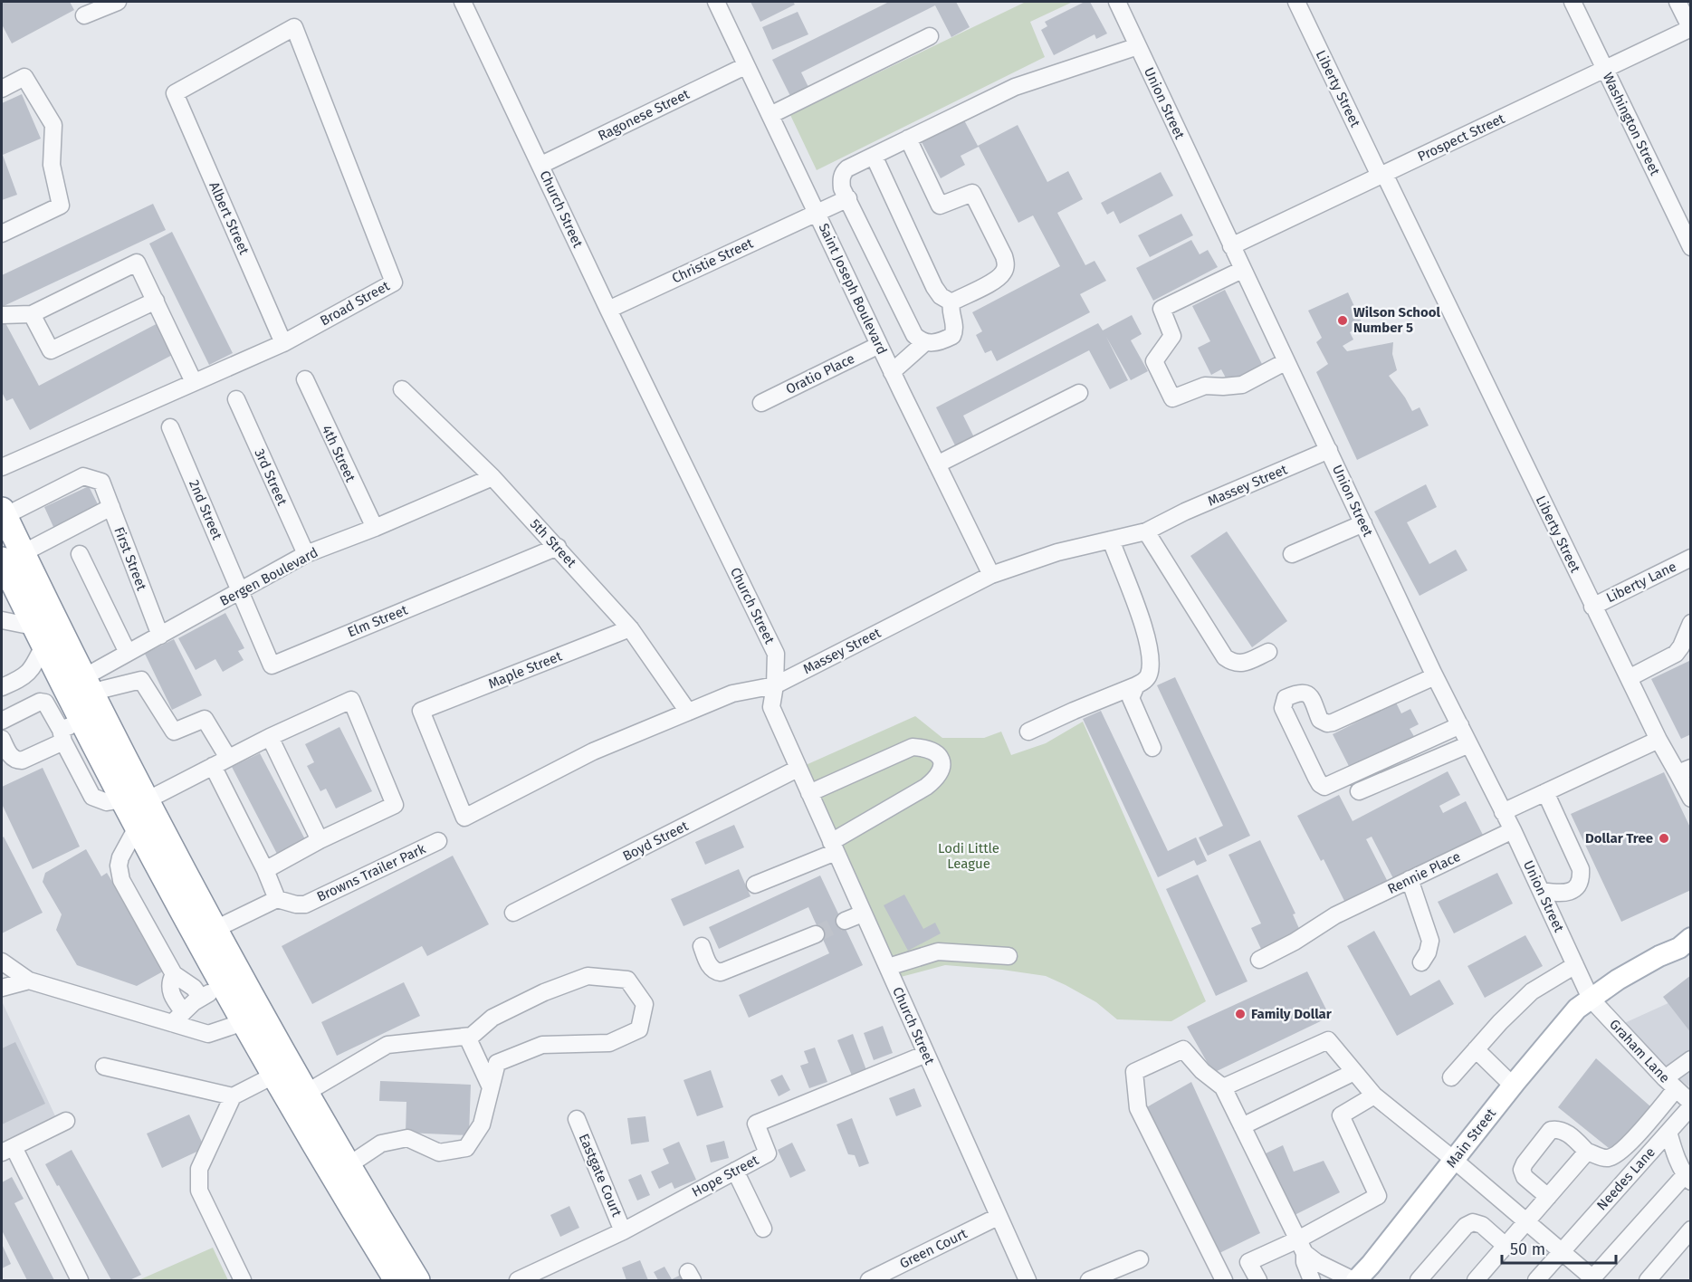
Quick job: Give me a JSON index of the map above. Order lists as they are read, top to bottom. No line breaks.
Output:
{"streets":{"main road":["Main Street"],"street":["Liberty Street","Union Street","Ragonese Street","Washington Street","Prospect Street","Church Street","Albert Street","Christie Street","Saint Joseph Boulevard","Broad Street","Oratio Place","4th Street","3rd Street","Massey Street","2nd Street","5th Street","First Street","Bergen Boulevard","Liberty Lane","Elm Street","Maple Street","Boyd Street","Browns Trailer Park","Rennie Place","Graham Lane","Eastgate Court","Hope Street","Needes Lane","Green Court"]},"crossings":[["Liberty Street","Prospect Street"],["Liberty Street","Liberty Lane"],["Union Street","Prospect Street"],["Union Street","Massey Street"],["Union Street","Rennie Place"],["Union Street","Graham Lane"],["Union Street","Main Street"],["Ragonese Street","Church Street"],["Ragonese Street","Saint Joseph Boulevard"],["Washington Street","Prospect Street"],["Church Street","Christie Street"],["Church Street","Massey Street"],["Church Street","Boyd Street"],["Church Street","Hope Street"],["Church Street","Green Court"],["Albert Street","Broad Street"],["Christie Street","Saint Joseph Boulevard"],["Saint Joseph Boulevard","Oratio Place"],["Saint Joseph Boulevard","Massey Street"],["4th Street","Bergen Boulevard"],["3rd Street","Bergen Boulevard"],["Massey Street","5th Street"],["Massey Street","Maple Street"],["2nd Street","Bergen Boulevard"],["2nd Street","Elm Street"],["5th Street","Bergen Boulevard"],["5th Street","Elm Street"],["5th Street","Maple Street"],["First Street","Bergen Boulevard"],["Bergen Boulevard","Elm Street"],["Graham Lane","Main Street"],["Graham Lane","Needes Lane"],["Eastgate Court","Hope Street"]],"parks":["Lodi Little League"],"places":["Wilson School Number 5","Dollar Tree","Family Dollar"],"scale_bar":"50 m"}
